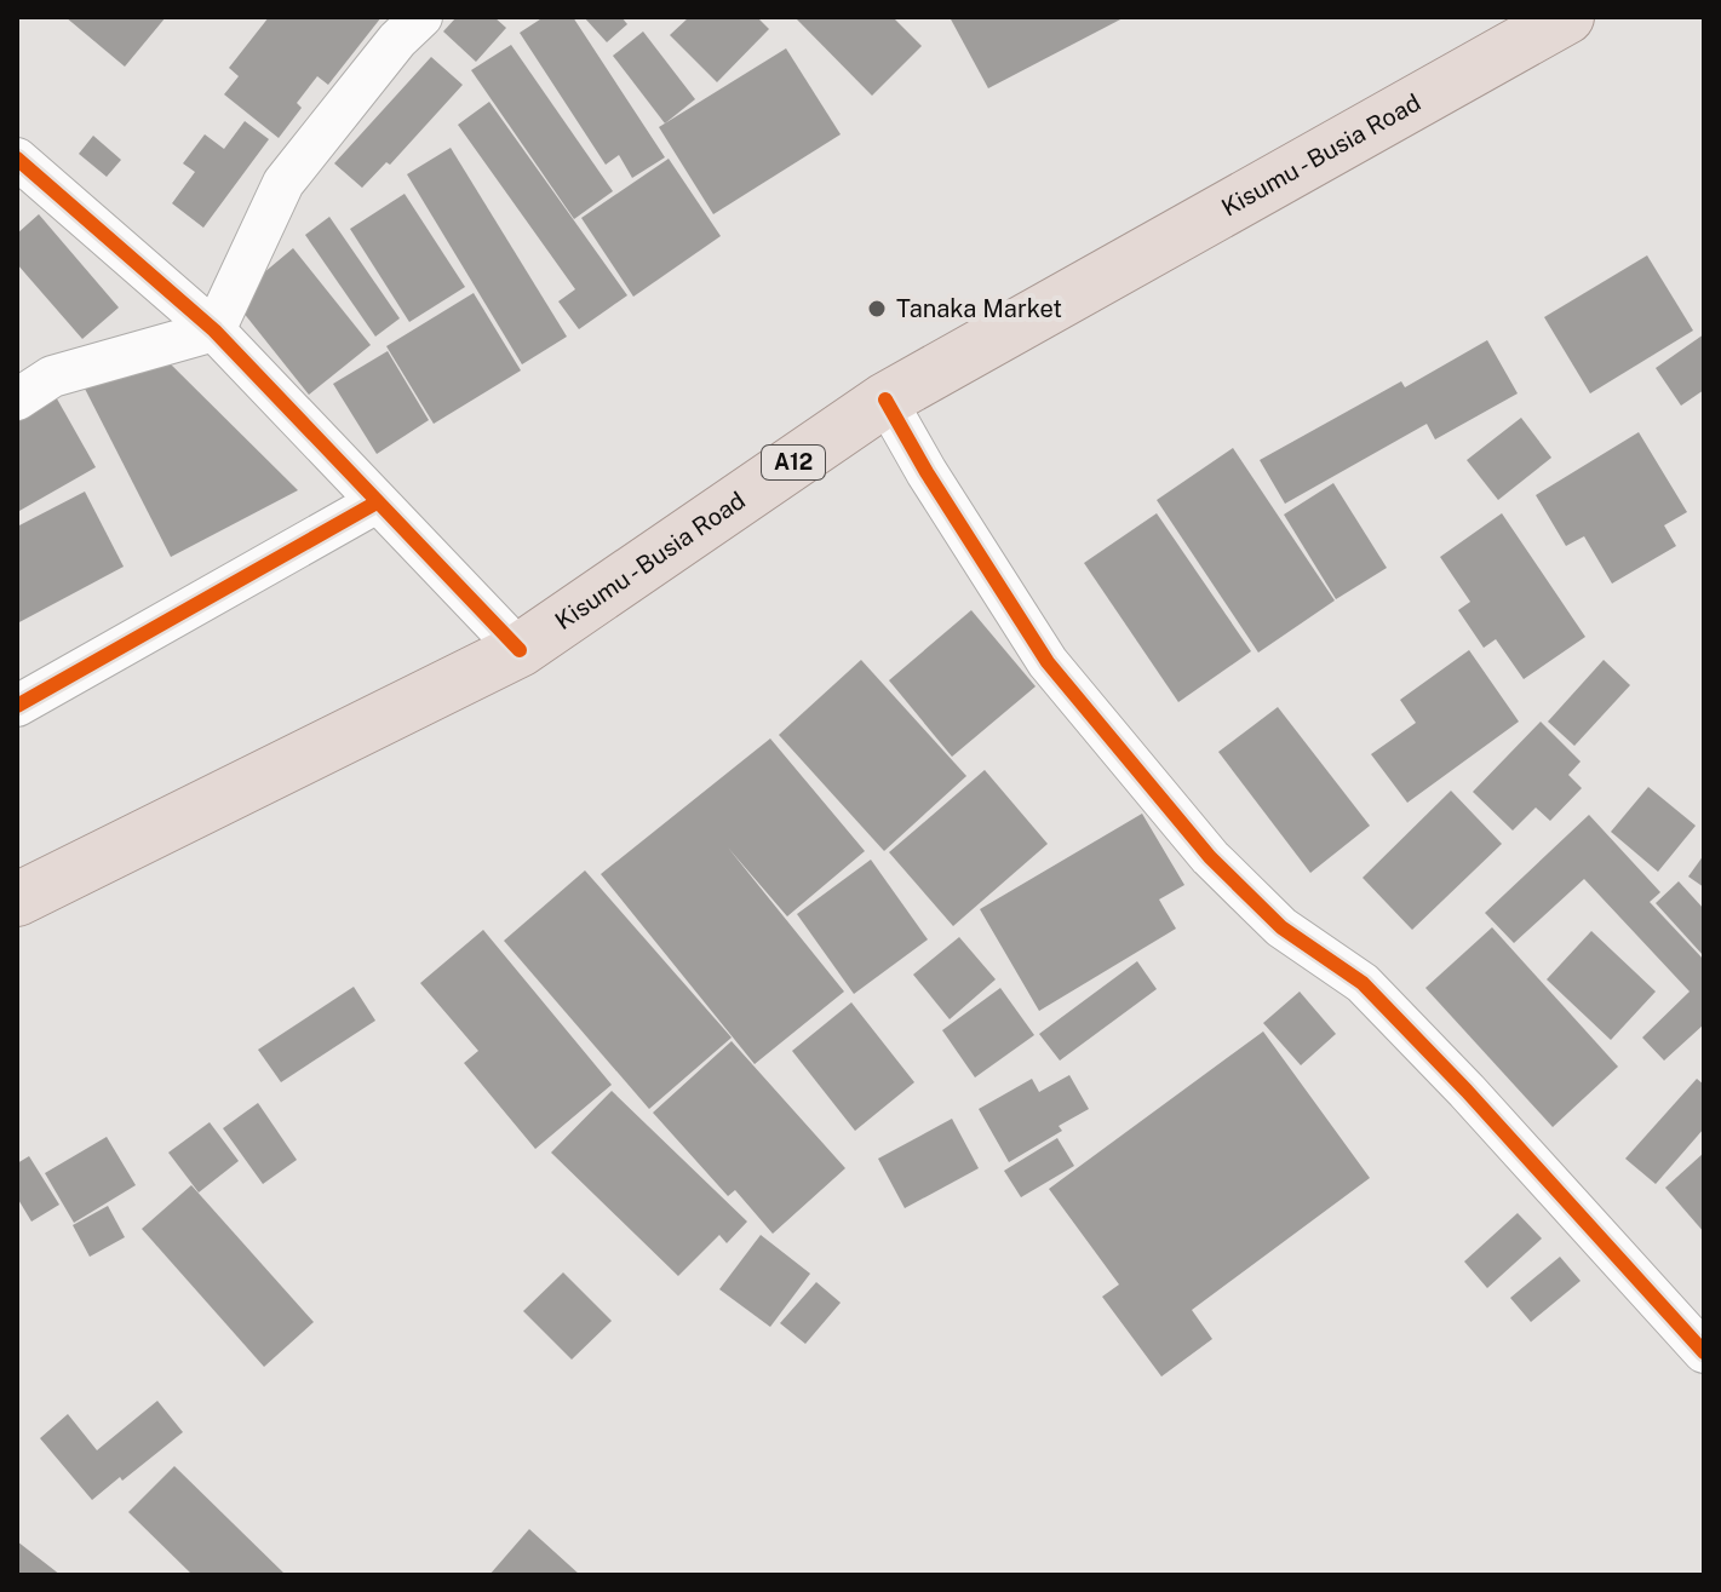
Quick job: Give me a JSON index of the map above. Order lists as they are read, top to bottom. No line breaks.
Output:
{"streets":{"highway":["Kisumu - Busia Road","A12"]},"places":["Tanaka Market"]}
